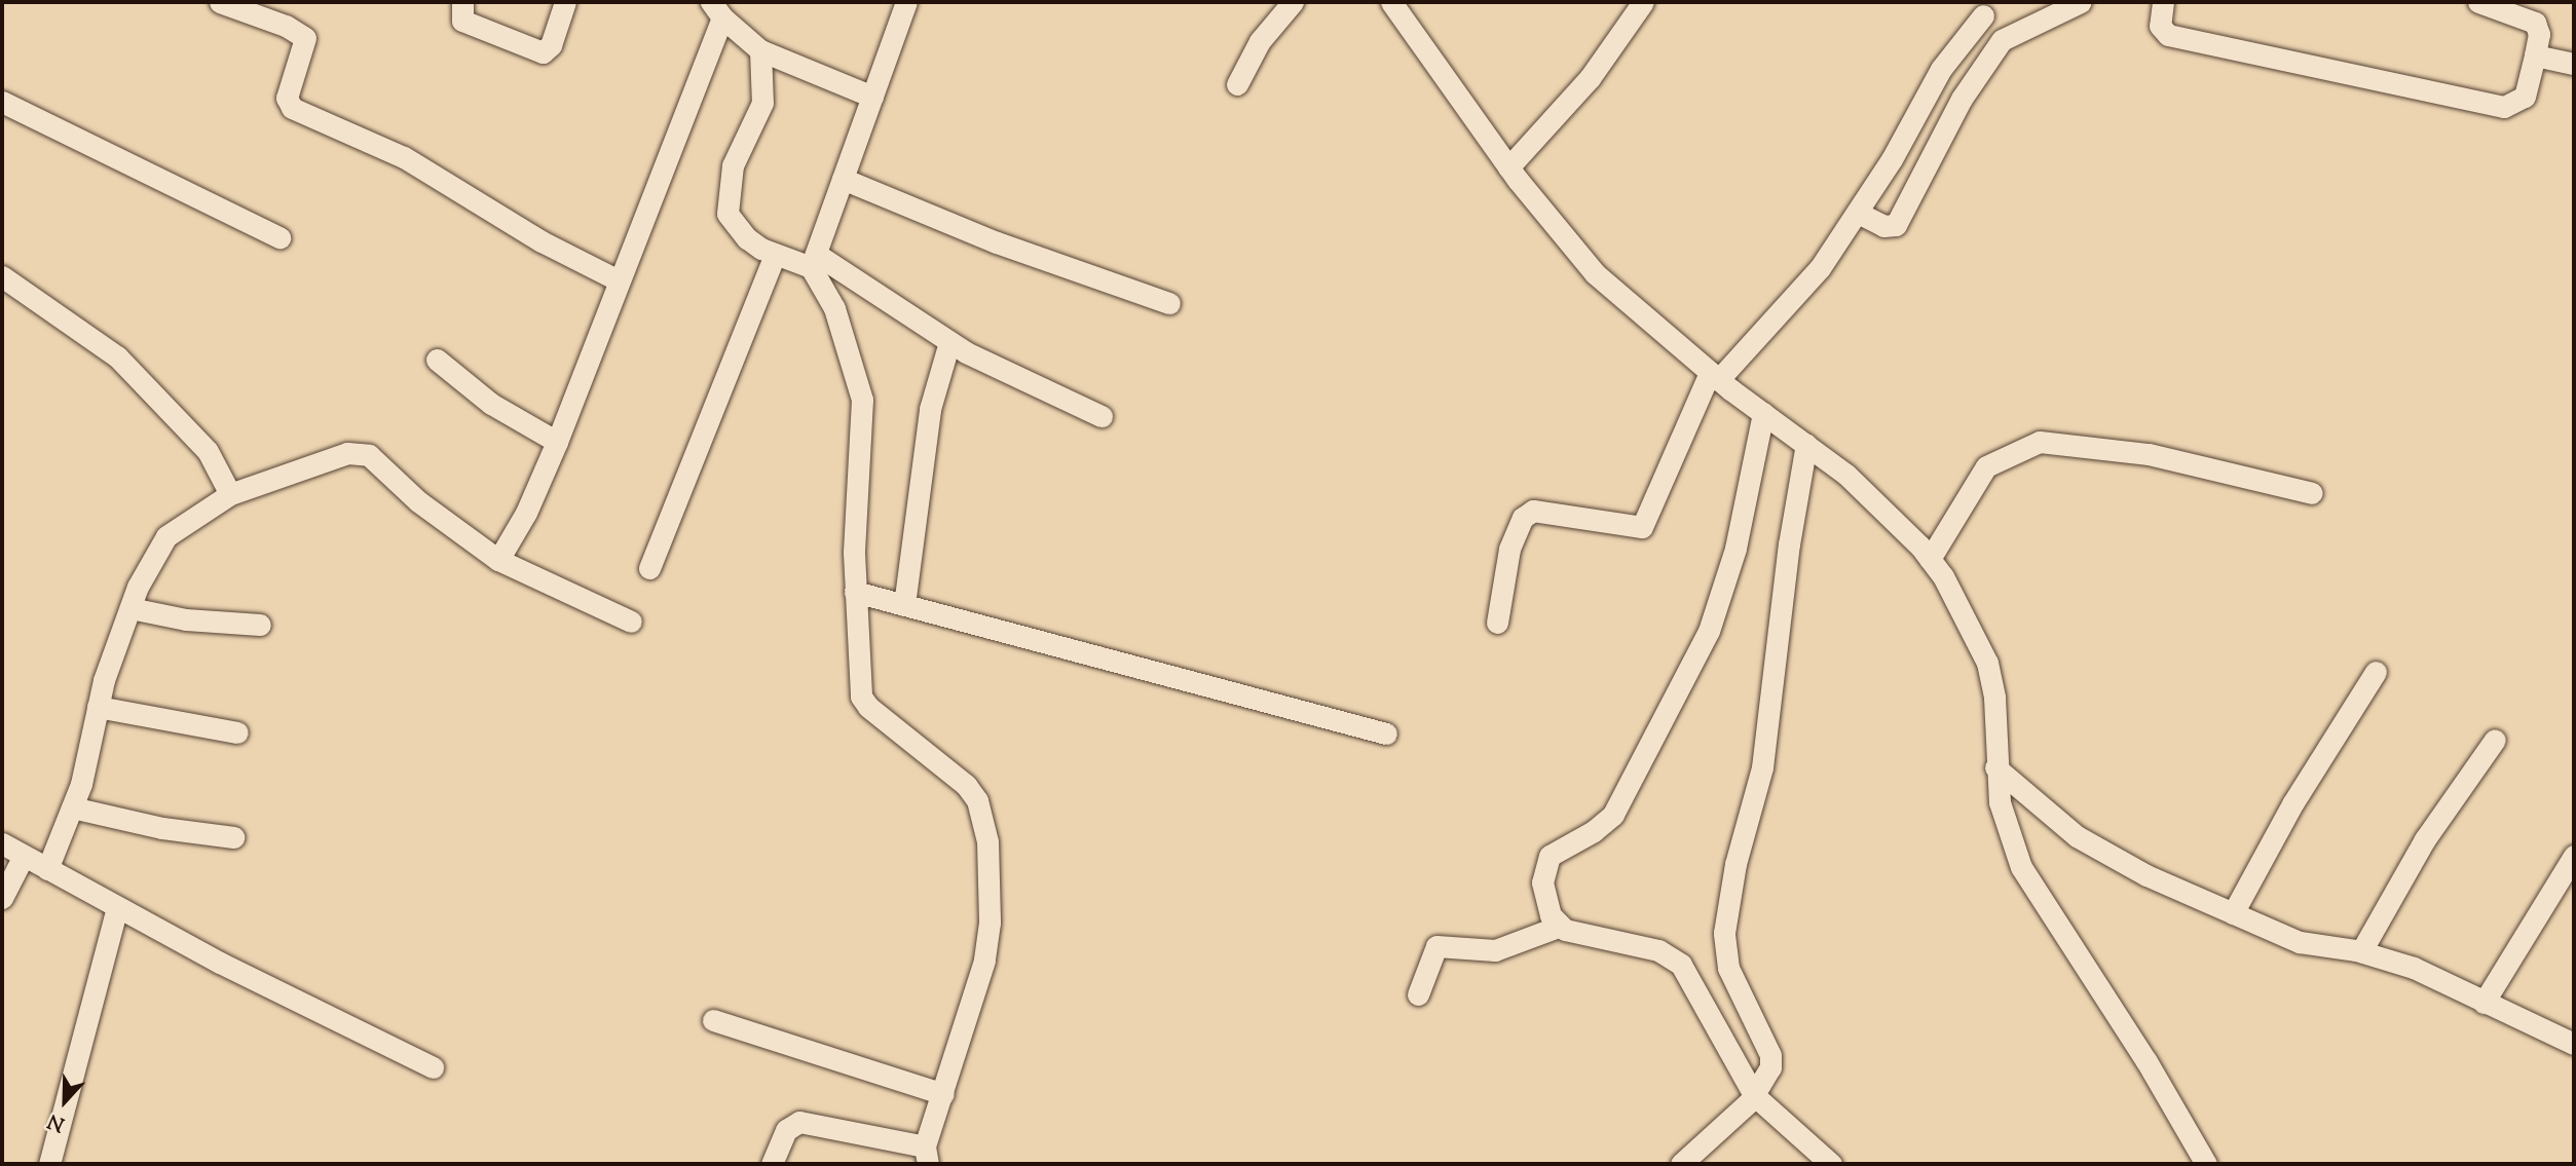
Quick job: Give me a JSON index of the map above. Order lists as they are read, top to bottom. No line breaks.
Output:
{"north":"bottom"}
